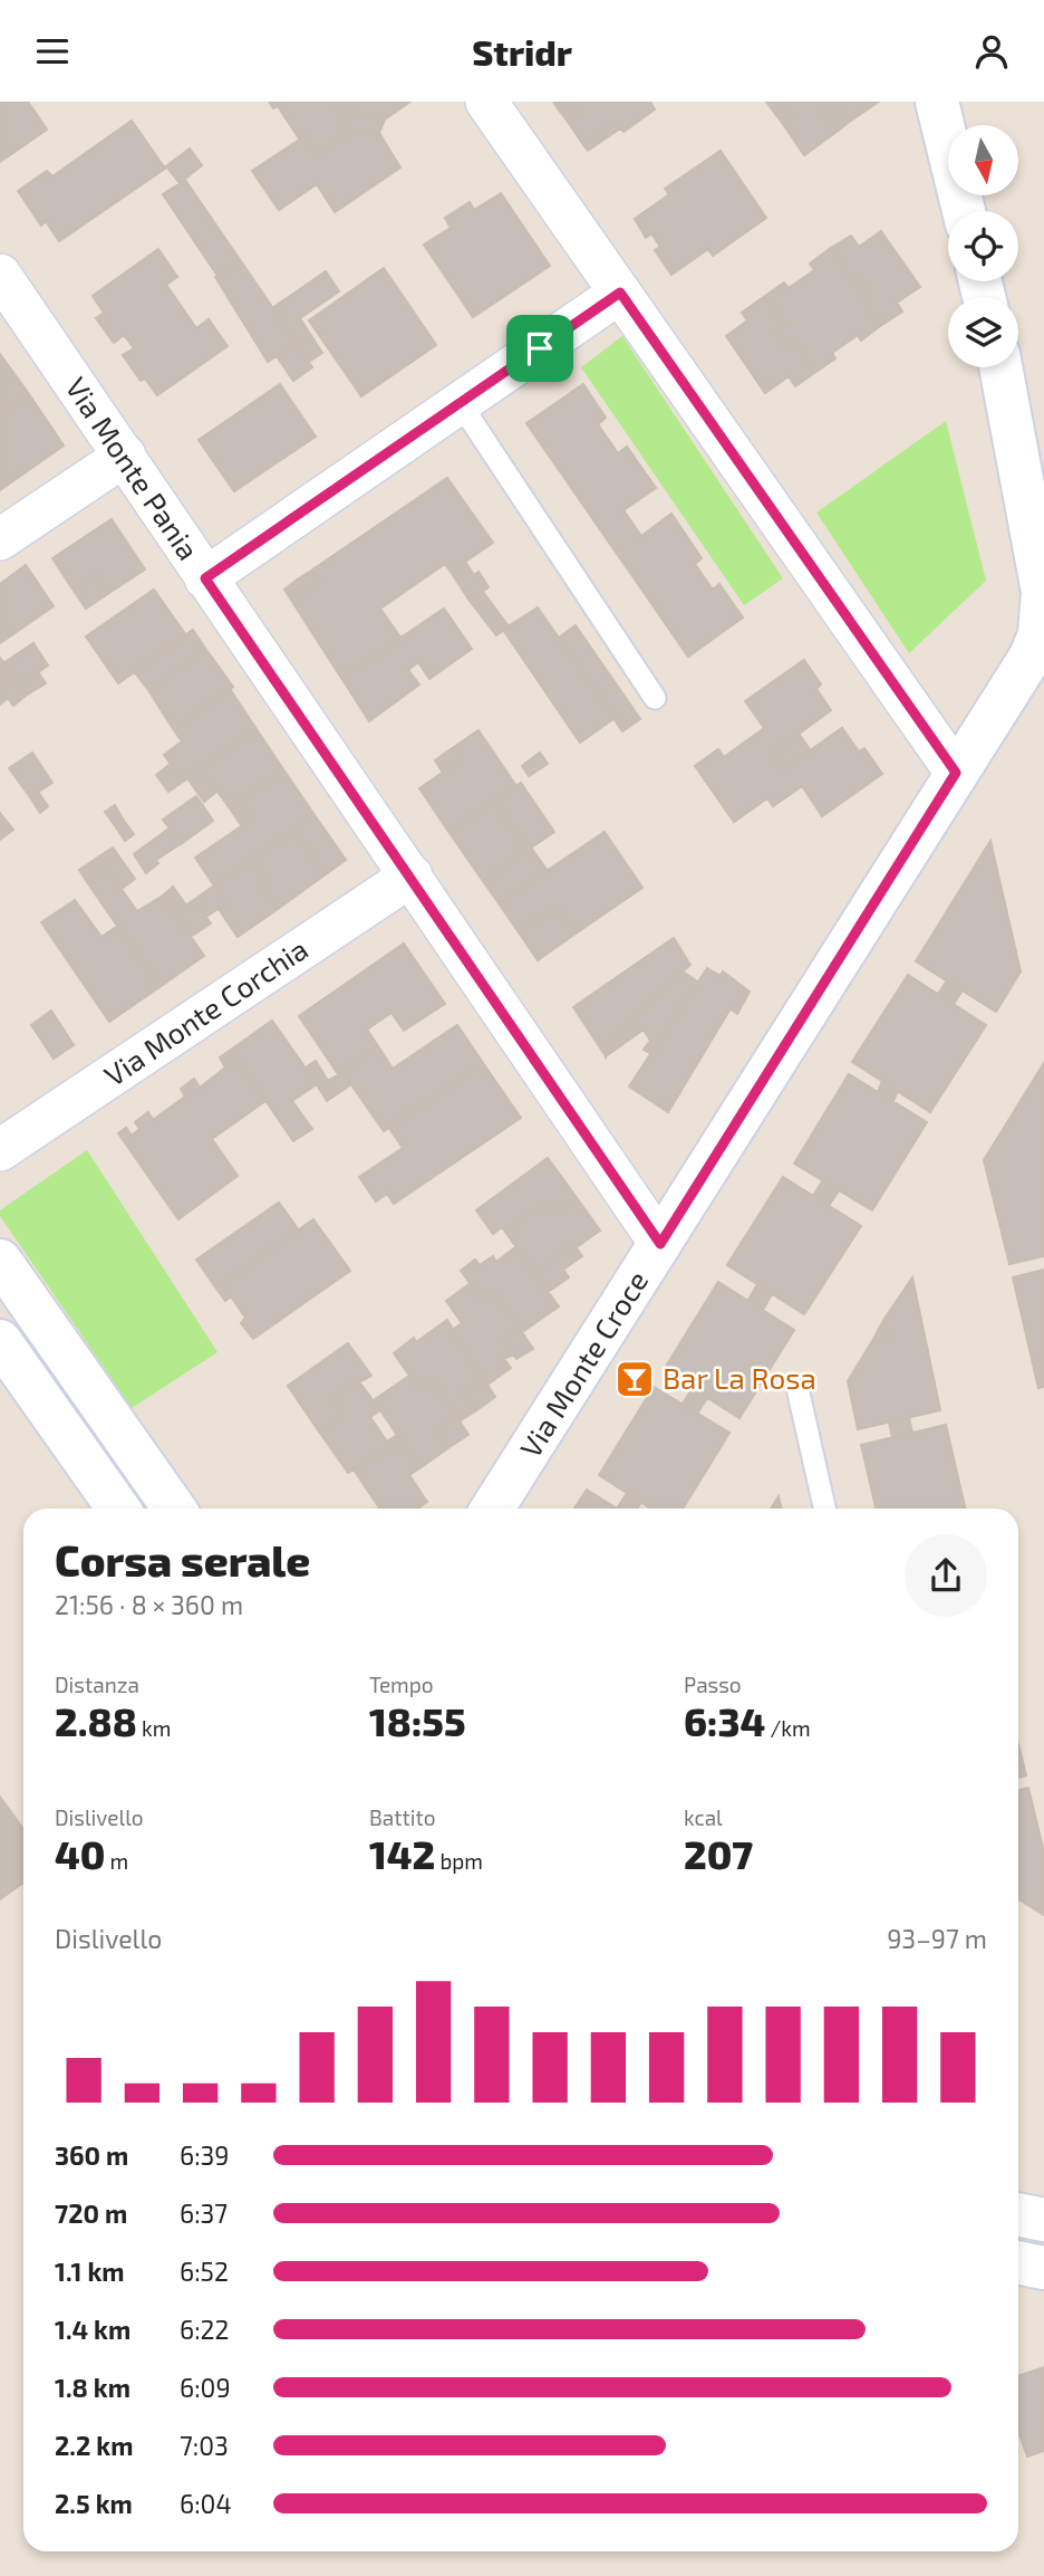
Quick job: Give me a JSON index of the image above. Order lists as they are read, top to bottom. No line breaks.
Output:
{"streets":{"street":["Via Monte Pania","Via Monte Corchia","Via Monte Croce"]},"crossings":[["Via Monte Pania","Via Monte Corchia"],["Via Monte Pania","Via Monte Croce"]],"places":{"bar":["Bar La Rosa"]},"north":"bottom","page":{"header":"Stridr","heading":["Corsa serale","21:56 · 8 × 360 m"],"stats":[["Distanza","2.88 km"],["Tempo","18:55"],["Passo","6:34 /km"],["Dislivello","40 m"],["Battito","142 bpm"],["kcal","207"]],"chart":["Dislivello","93–97 m"],"list":[{"name":"360 m","note":"6:39"},{"name":"720 m","note":"6:37"},{"name":"1.1 km","note":"6:52"},{"name":"1.4 km","note":"6:22"},{"name":"1.8 km","note":"6:09"},{"name":"2.2 km","note":"7:03"},{"name":"2.5 km","note":"6:04"}]}}
